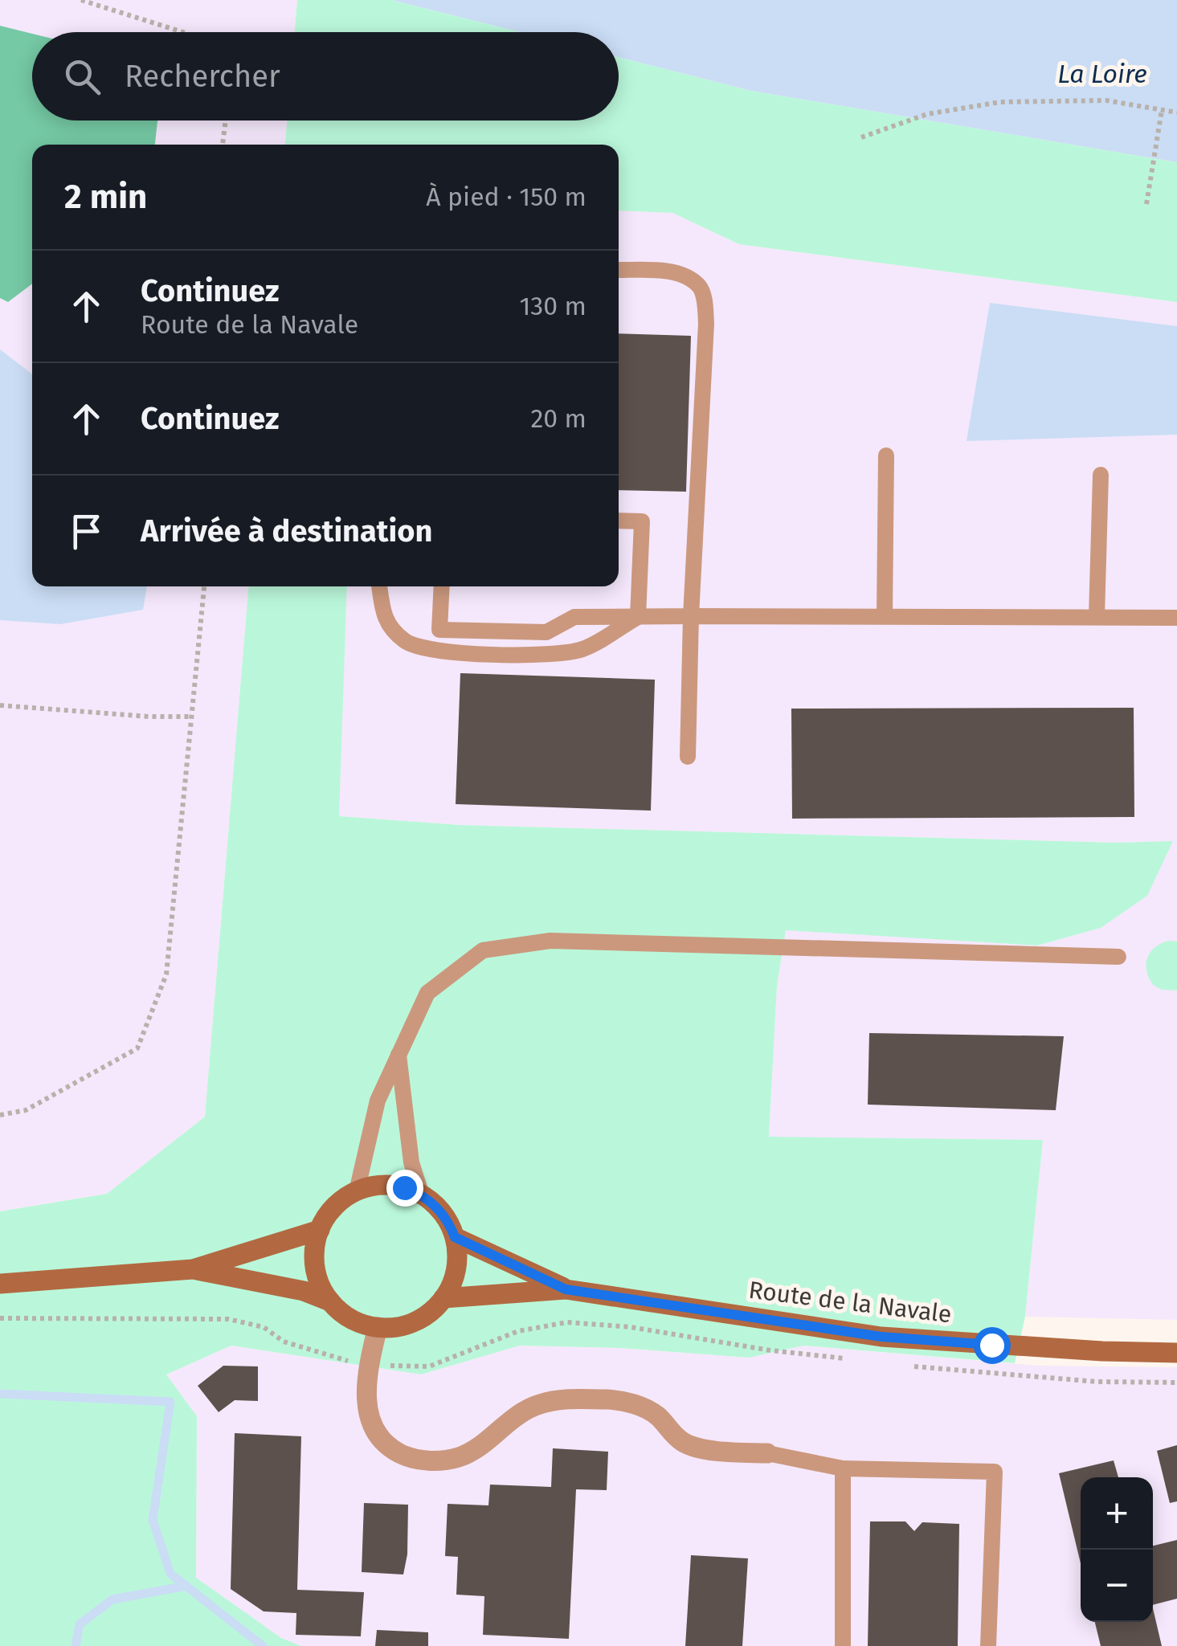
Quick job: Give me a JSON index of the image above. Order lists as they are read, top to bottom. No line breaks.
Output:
{"streets":{"main road":["Route de la Navale"]},"water":["La Loire"],"page":{"search":"Rechercher","heading":["2 min","À pied · 150 m"],"list":[["Continuez","Route de la Navale","130 m"],["Continuez","20 m"],"Arrivée à destination"],"map_buttons":["+","−"]}}
